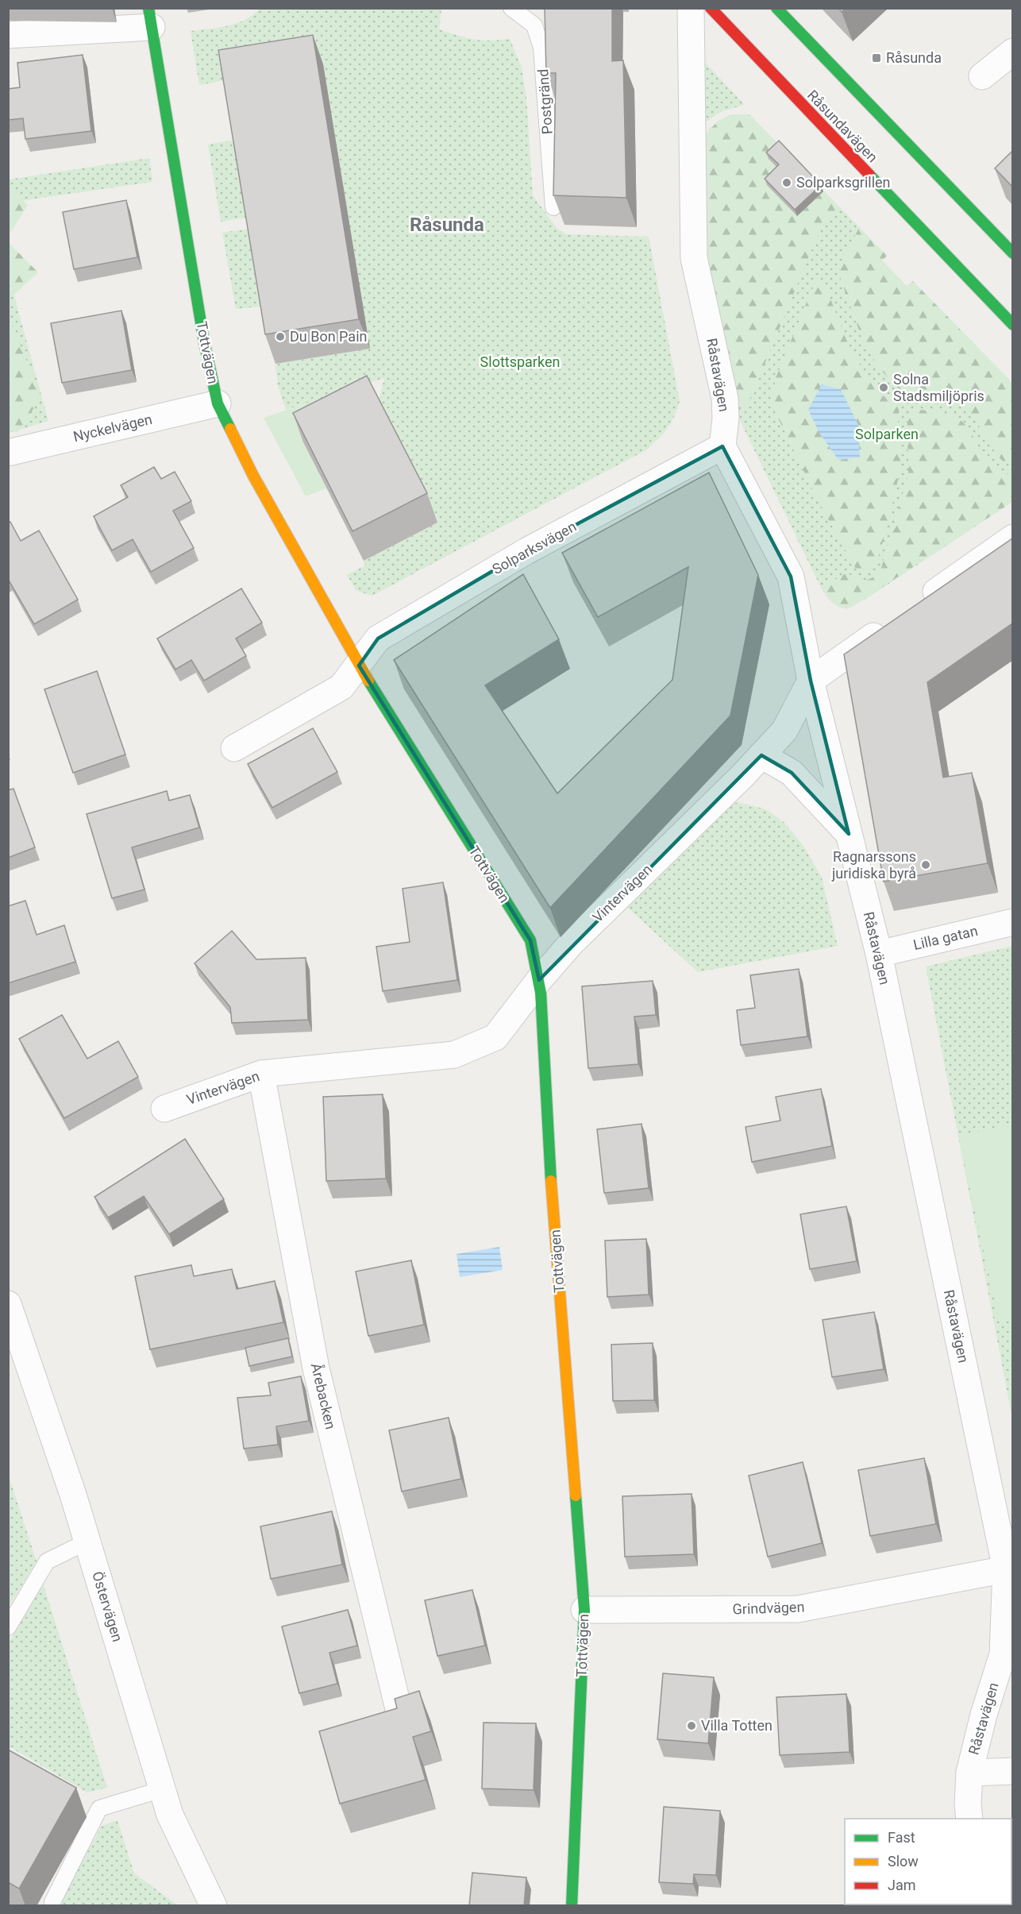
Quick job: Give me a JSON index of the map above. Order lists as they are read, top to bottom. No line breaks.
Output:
{"streets":{"street":["Råsundavägen","Tottvägen","Råstavägen","Nyckelvägen","Solparksvägen","Vintervägen","Lilla gatan","Årebacken","Östervägen","Grindvägen"],"lane":["Postgränd"]},"crossings":[["Tottvägen","Nyckelvägen"],["Tottvägen","Solparksvägen"],["Tottvägen","Vintervägen"],["Tottvägen","Grindvägen"],["Råstavägen","Solparksvägen"],["Råstavägen","Vintervägen"],["Råstavägen","Lilla gatan"],["Råstavägen","Grindvägen"],["Vintervägen","Årebacken"]],"districts":["Råsunda"],"parks":["Slottsparken","Solparken"],"places":{"transit":["Råsunda"],"other":["Solparksgrillen","Du Bon Pain","Solna Stadsmiljöpris","Ragnarssons juridiska byrå","Villa Totten"]},"legend":["Fast","Slow","Jam"]}
